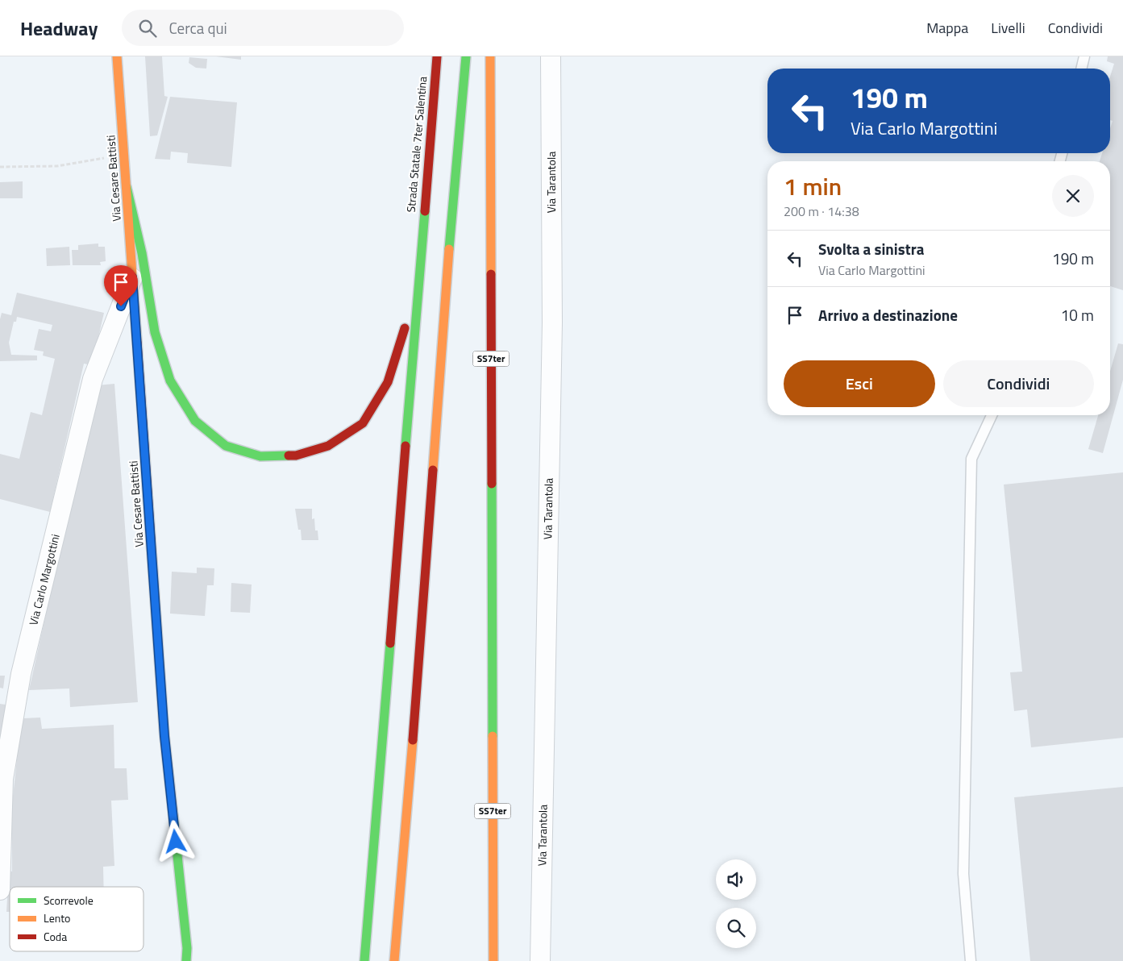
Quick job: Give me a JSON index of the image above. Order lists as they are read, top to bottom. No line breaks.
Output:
{"streets":{"main road":["Strada Statale 7ter Salentina","Via Cesare Battisti","SS7ter"],"street":["Via Tarantola","Via Carlo Margottini"]},"crossings":[["Via Cesare Battisti","Via Carlo Margottini"]],"legend":["Scorrevole","Lento","Coda"],"page":{"header":"Headway","search":"Cerca qui","nav":["Mappa","Livelli","Condividi"],"turn":["190 m","Via Carlo Margottini"],"heading":["1 min","200 m · 14:38"],"list":[{"name":"Svolta a sinistra","note":"Via Carlo Margottini","value":"190 m"},{"name":"Arrivo a destinazione","value":"10 m"}],"buttons":["Esci","Condividi"]}}
